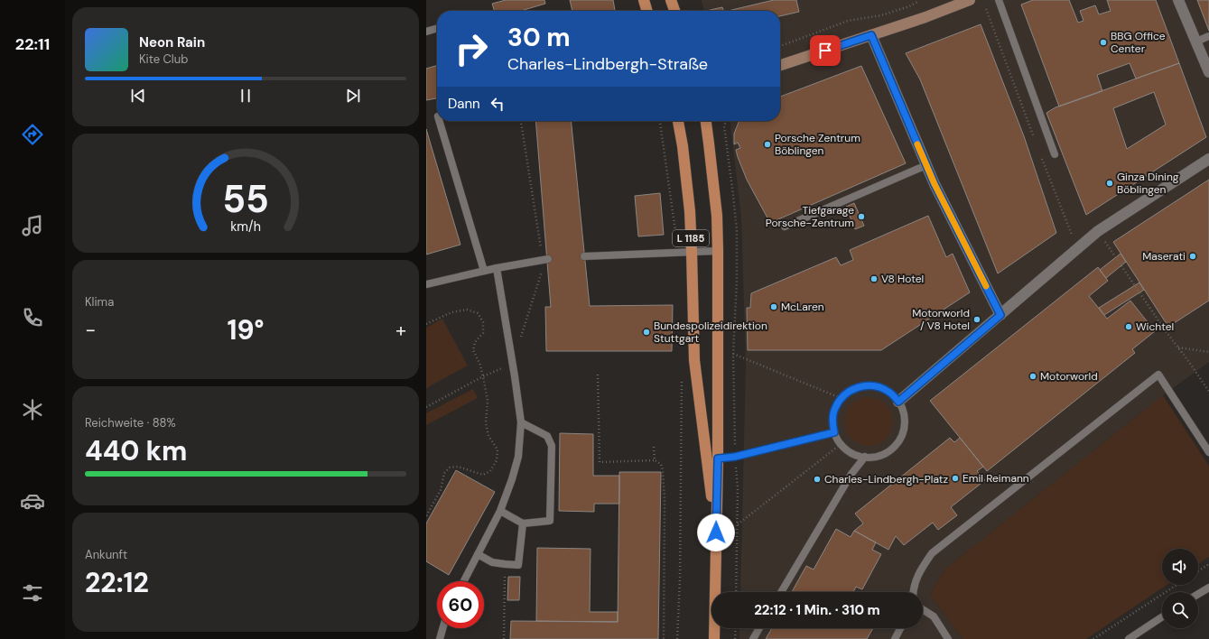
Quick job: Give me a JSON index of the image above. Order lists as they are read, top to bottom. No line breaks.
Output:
{"streets":{"main road":["L 1185"]},"places":["BBG Office Center","Porsche Zentrum Böblingen","Ginza Dining Böblingen","Tiefgarage Porsche-Zentrum","Maserati","V8 Hotel","McLaren","Motorworld / V8 Hotel","Wichtel","Bundespolizeidirektion Stuttgart","Motorworld","Emil Reimann","Charles-Lindbergh-Platz"],"page":{"tabs":"22:11","turn":["30 m","Charles-Lindbergh-Straße"],"song":["Neon Rain","Kite Club"],"then":"Dann","tile":["Klima",["Reichweite · 88%","440 km"],["Ankunft","22:12"]],"heat":["−","19°","+"],"limit":"60","trip":"22:12 · 1 Min. · 310 m","gauge":["55","km/h"]}}
